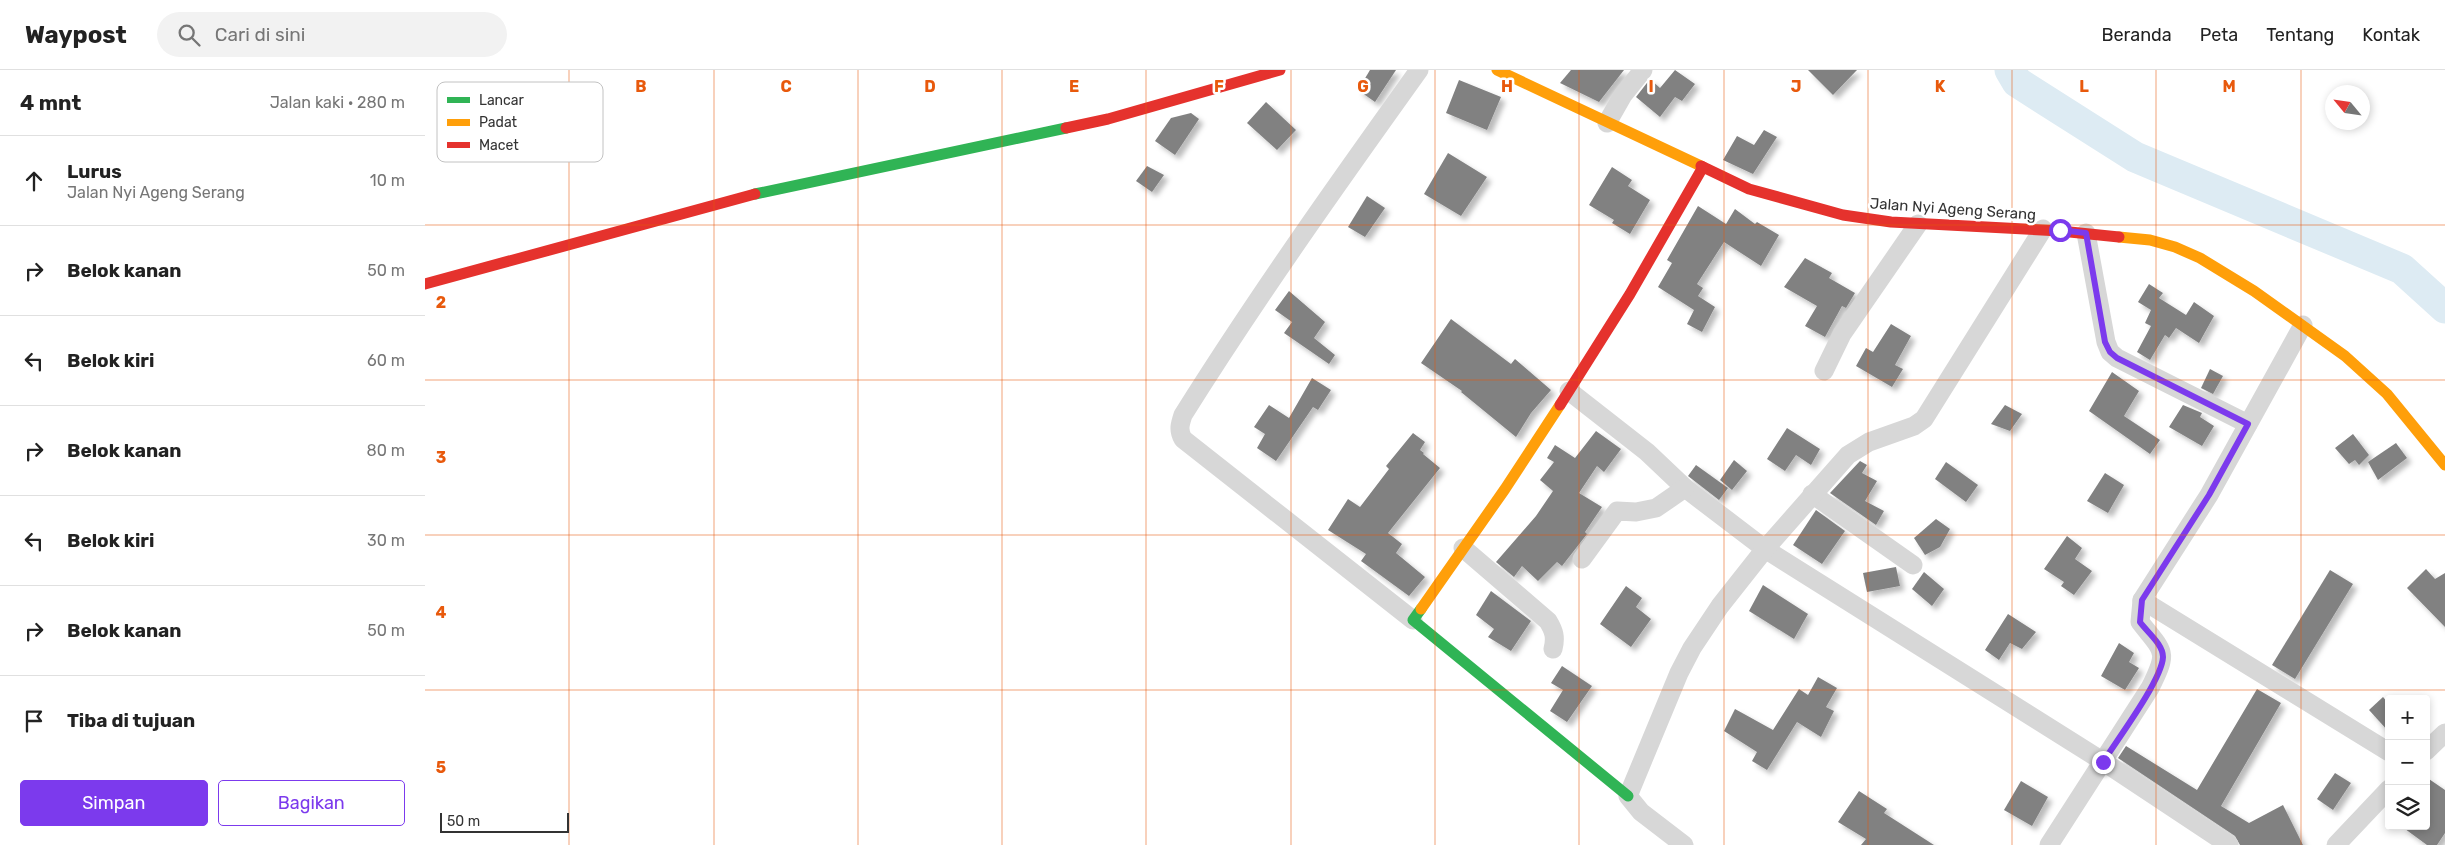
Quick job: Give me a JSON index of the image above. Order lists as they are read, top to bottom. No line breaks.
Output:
{"streets":{"street":["Jalan Nyi Ageng Serang"]},"legend":["Lancar","Padat","Macet"],"scale_bar":"50 m","north":"top left","page":{"header":"Waypost","search":"Cari di sini","nav":["Beranda","Peta","Tentang","Kontak"],"heading":["4 mnt","Jalan kaki · 280 m"],"list":[["Lurus","Jalan Nyi Ageng Serang","10 m"],["Belok kanan","50 m"],["Belok kiri","60 m"],["Belok kanan","80 m"],["Belok kiri","30 m"],["Belok kanan","50 m"],"Tiba di tujuan"],"map_buttons":["+","−"],"buttons":["Simpan","Bagikan"],"scale":"50 m"},"grid":{"columns":["B","C","D","E","F","G","H","I","J","K","L","M"],"rows":["2","3","4","5"]}}
